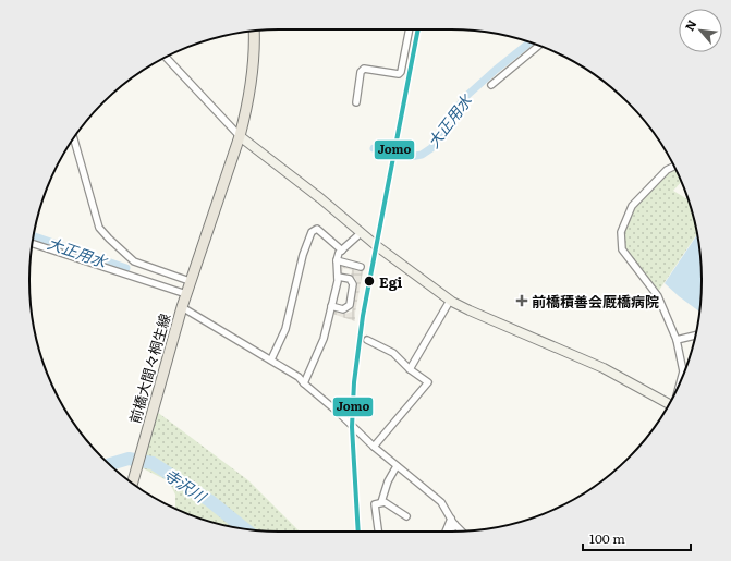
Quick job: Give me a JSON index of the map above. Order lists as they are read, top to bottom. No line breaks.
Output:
{"streets":{"main road":["前橋大間々桐生線"]},"water":["大正用水","寺沢川"],"places":{"other":["Egi"],"health":["前橋積善会厩橋病院"]},"lines":["transit line Jomo"],"scale_bar":"100 m","north":"top left"}
